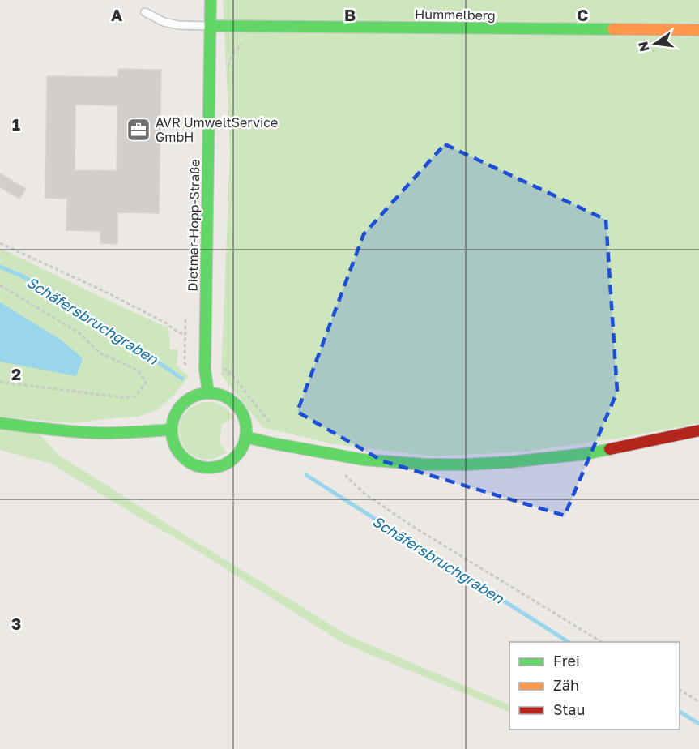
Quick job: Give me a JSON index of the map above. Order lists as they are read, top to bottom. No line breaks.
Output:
{"streets":{"street":["Hummelberg","Dietmar-Hopp-Straße"]},"crossings":[["Hummelberg","Dietmar-Hopp-Straße"]],"water":["Schäfersbruchgraben"],"places":{"office":["AVR UmweltService GmbH"]},"legend":["Frei","Zäh","Stau"],"north":"left","grid":{"columns":["A","B","C"],"rows":["1","2","3"]}}
